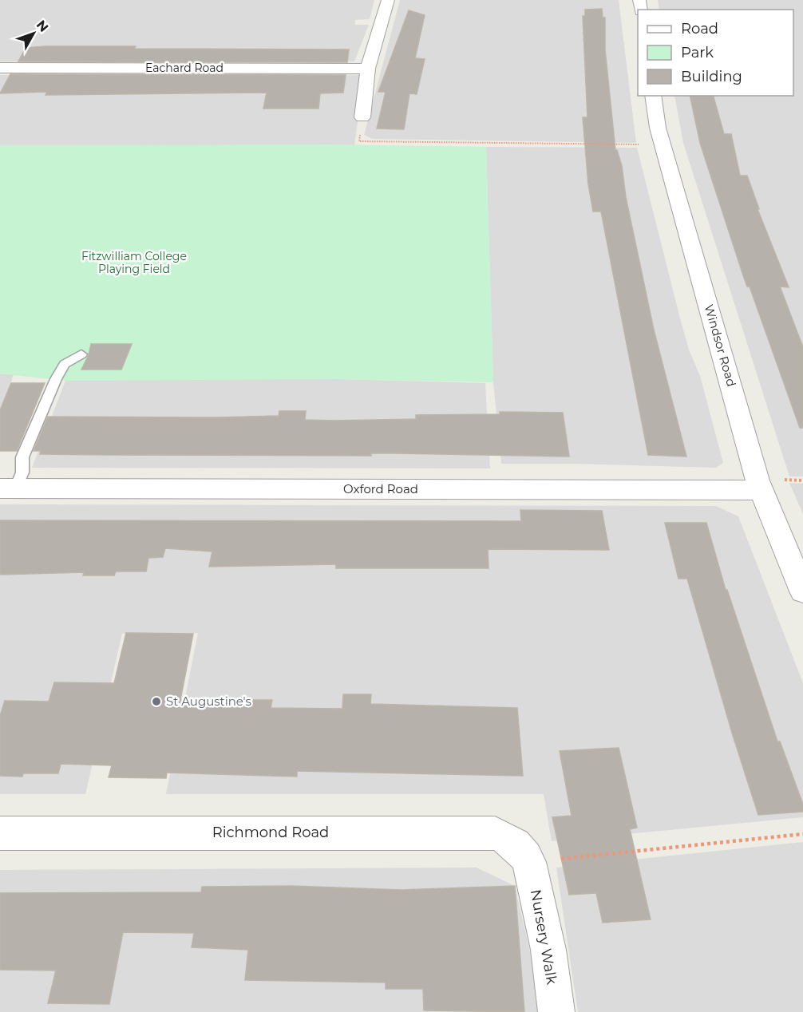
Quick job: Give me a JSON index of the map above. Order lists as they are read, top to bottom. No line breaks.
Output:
{"streets":{"street":["Eachard Road","Windsor Road","Oxford Road","Richmond Road","Nursery Walk"]},"crossings":[["Windsor Road","Oxford Road"],["Richmond Road","Nursery Walk"]],"parks":["Fitzwilliam College Playing Field"],"places":["St Augustine's"],"legend":["Road","Park","Building"],"north":"top right"}
